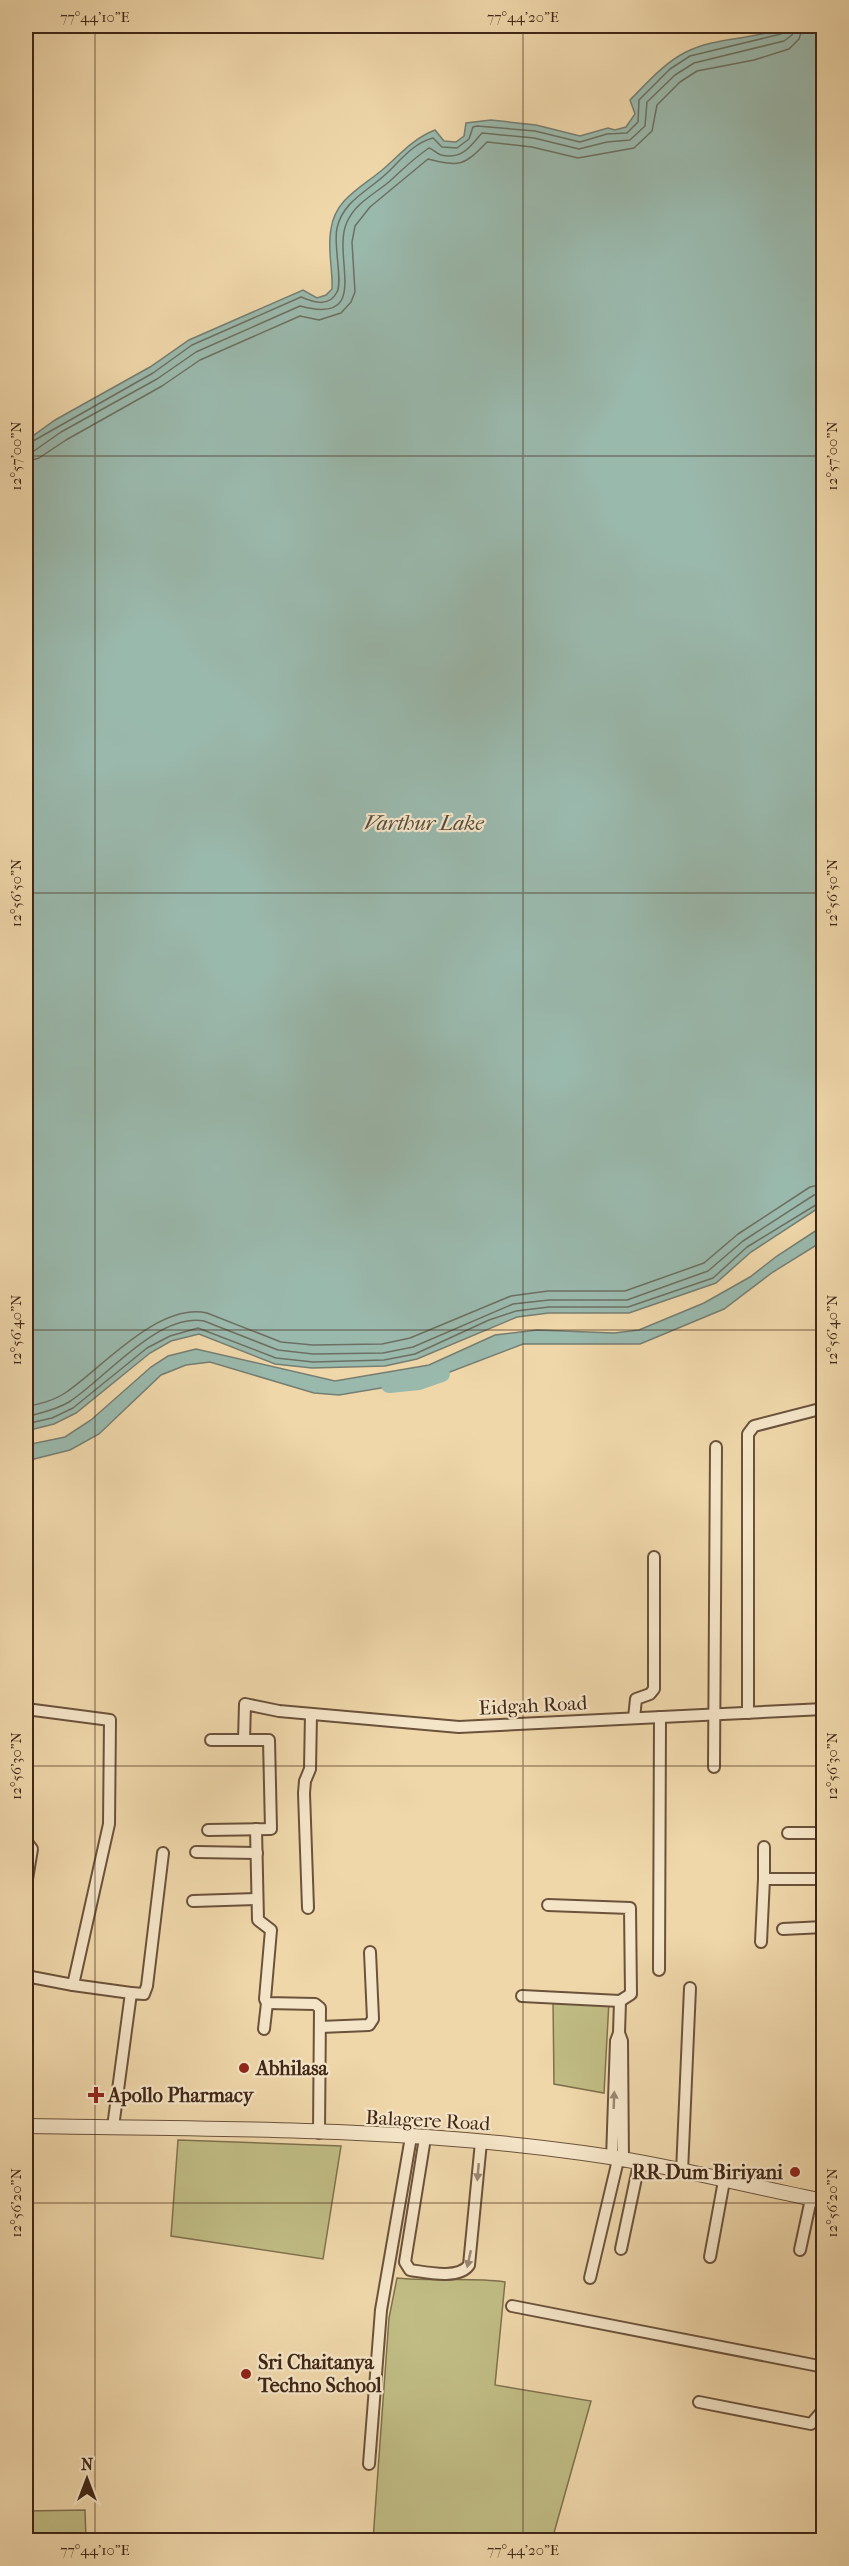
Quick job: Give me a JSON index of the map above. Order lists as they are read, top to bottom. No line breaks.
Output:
{"streets":{"street":["Eidgah Road","Balagere Road"]},"water":["Varthur Lake"],"places":{"other":["Abhilasa","RR Dum Biriyani","Sri Chaitanya Techno School"],"health":["Apollo Pharmacy"]},"north":"top","coordinates":["77°44'10\"E","77°44'20\"E","12°57'00\"N","12°56'50\"N","12°56'40\"N","12°56'30\"N","12°56'20\"N"]}
